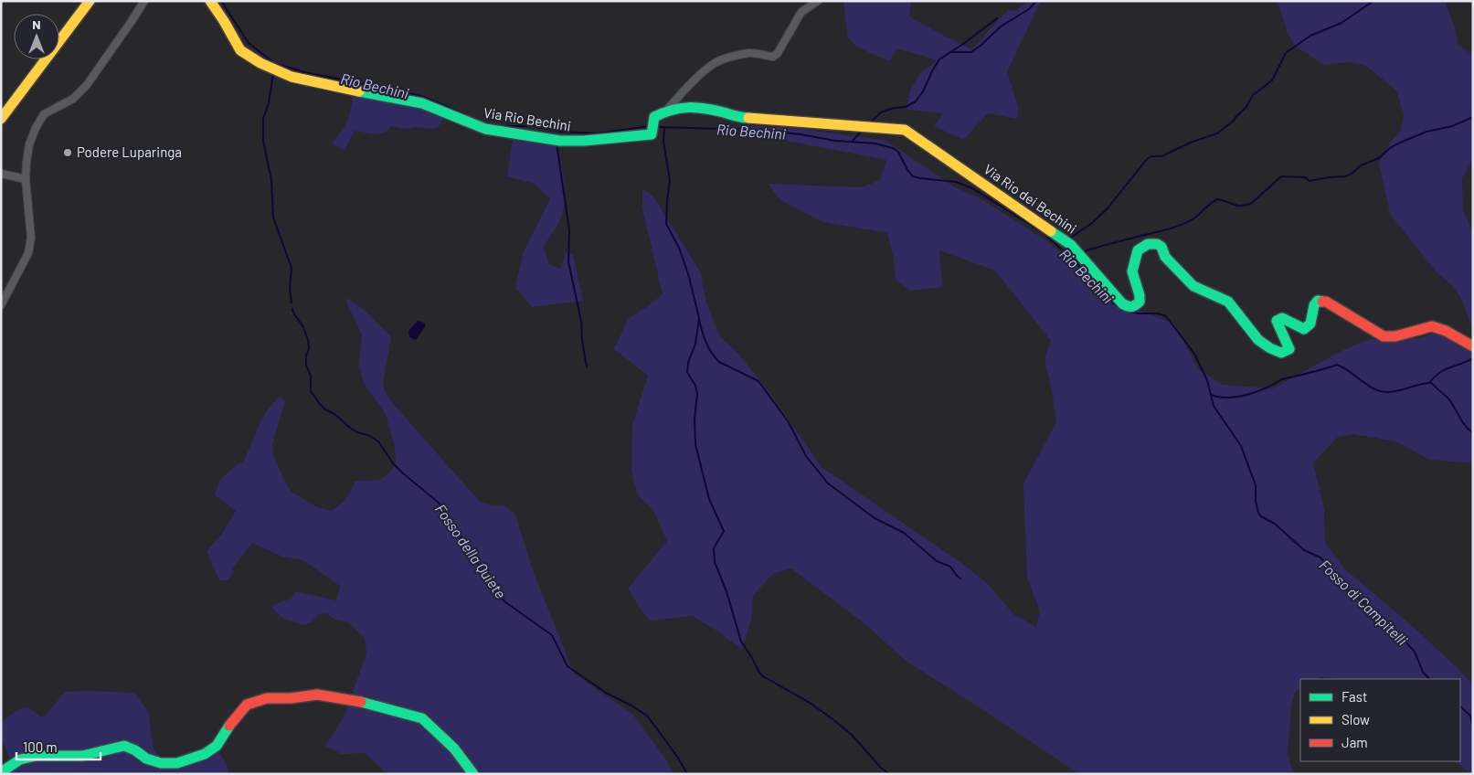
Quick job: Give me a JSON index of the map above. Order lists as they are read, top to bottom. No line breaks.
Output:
{"streets":{"main road":["Via Rio Bechini","Via Rio dei Bechini"]},"crossings":[["Via Rio Bechini","Via Rio dei Bechini"]],"water":["Rio Bechini","Fosso della Quiete","Fosso di Campitelli"],"places":["Podere Luparinga"],"legend":["Fast","Slow","Jam"],"scale_bar":"100 m","north":"top"}
